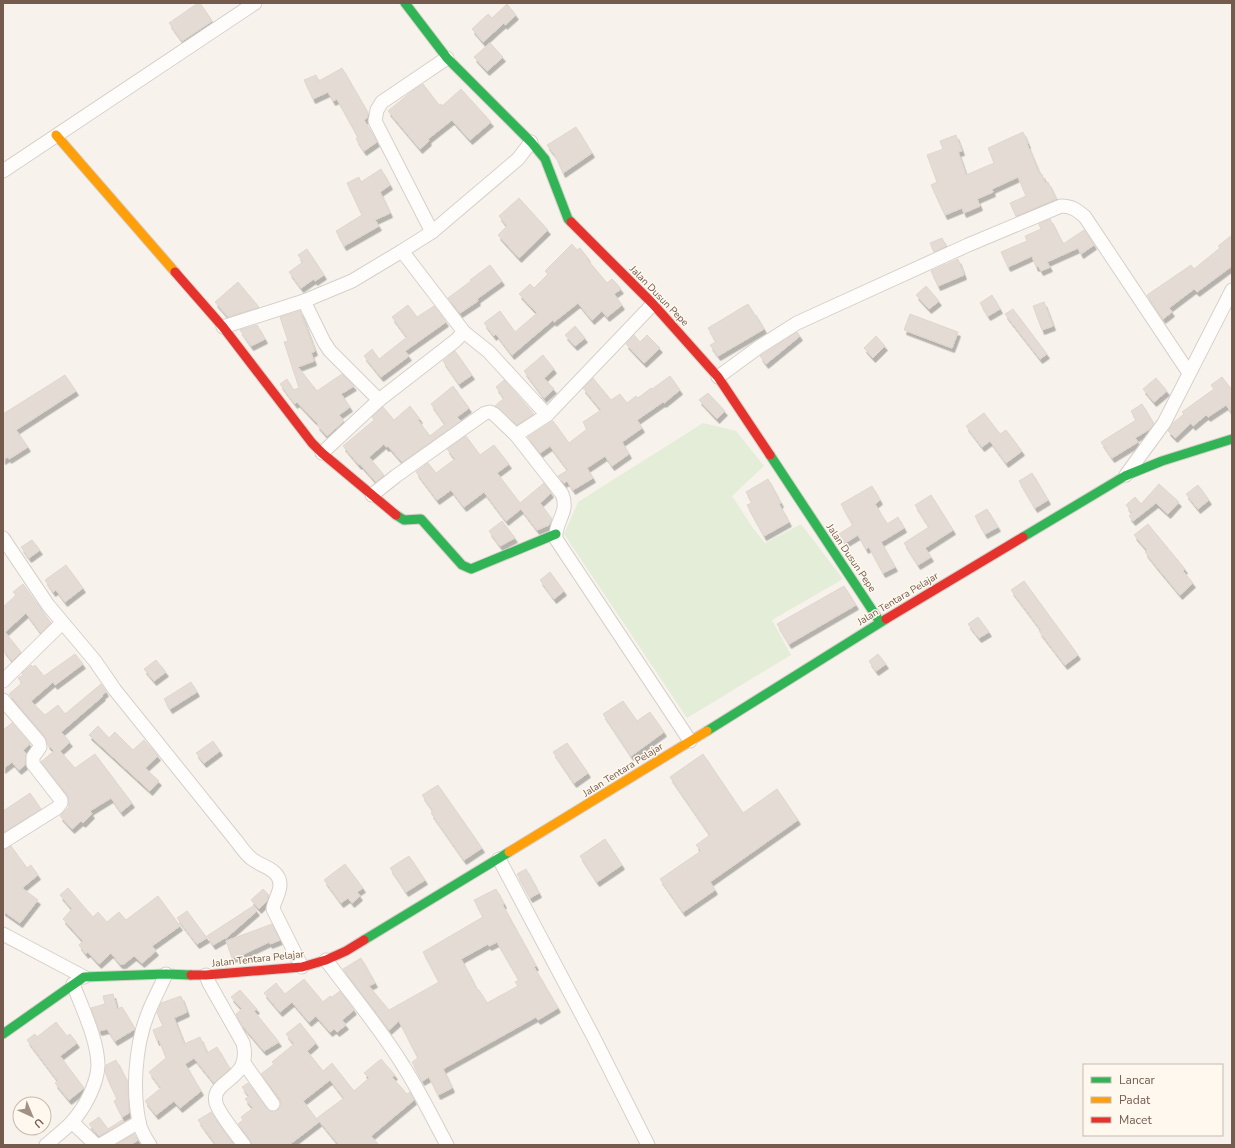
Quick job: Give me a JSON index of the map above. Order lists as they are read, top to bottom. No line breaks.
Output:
{"streets":{"street":["Jalan Dusun Pepe","Jalan Tentara Pelajar"]},"crossings":[["Jalan Dusun Pepe","Jalan Tentara Pelajar"]],"legend":["Lancar","Padat","Macet"],"north":"bottom right"}
